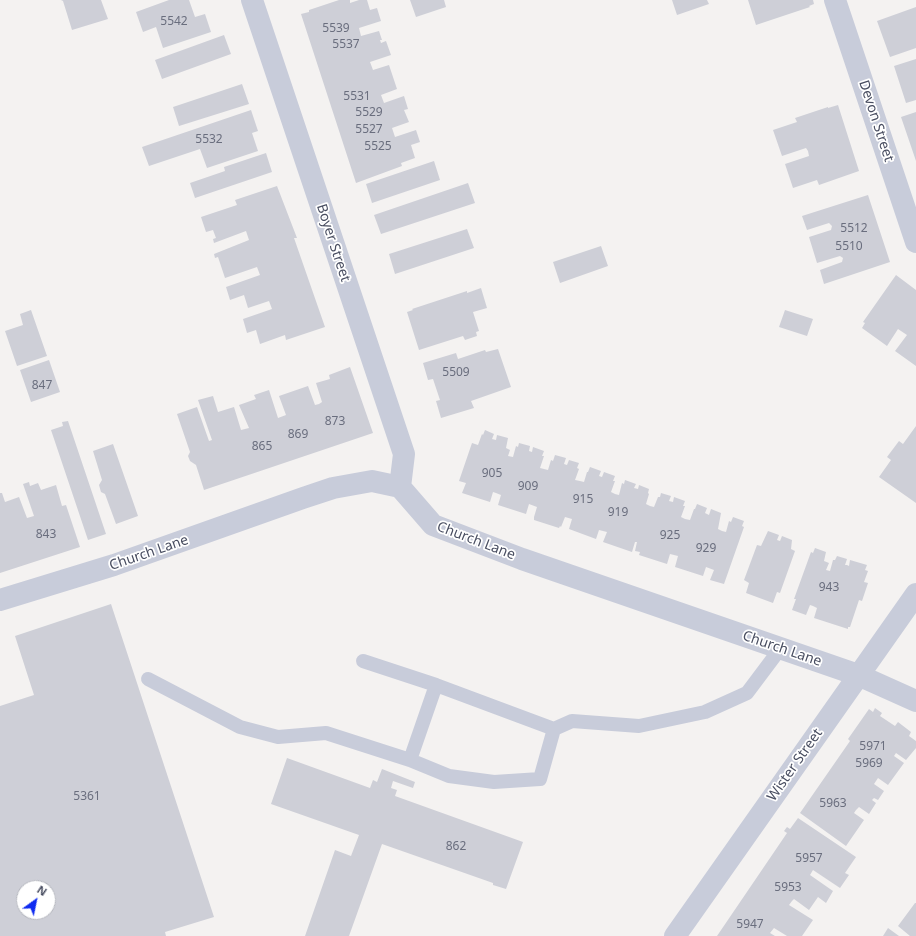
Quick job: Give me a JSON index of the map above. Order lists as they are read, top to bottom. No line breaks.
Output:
{"streets":{"street":["Devon Street","Boyer Street","Church Lane","Wister Street"]},"crossings":[["Boyer Street","Church Lane"],["Church Lane","Wister Street"]],"house_numbers":["5542","5539","5537","5531","5529","5527","5532","5525","5512","5510","5509","847","873","869","865","905","909","915","919","843","925","929","943","5971","5969","5361","5963","862","5957","5953","5947"],"north":"top right"}
